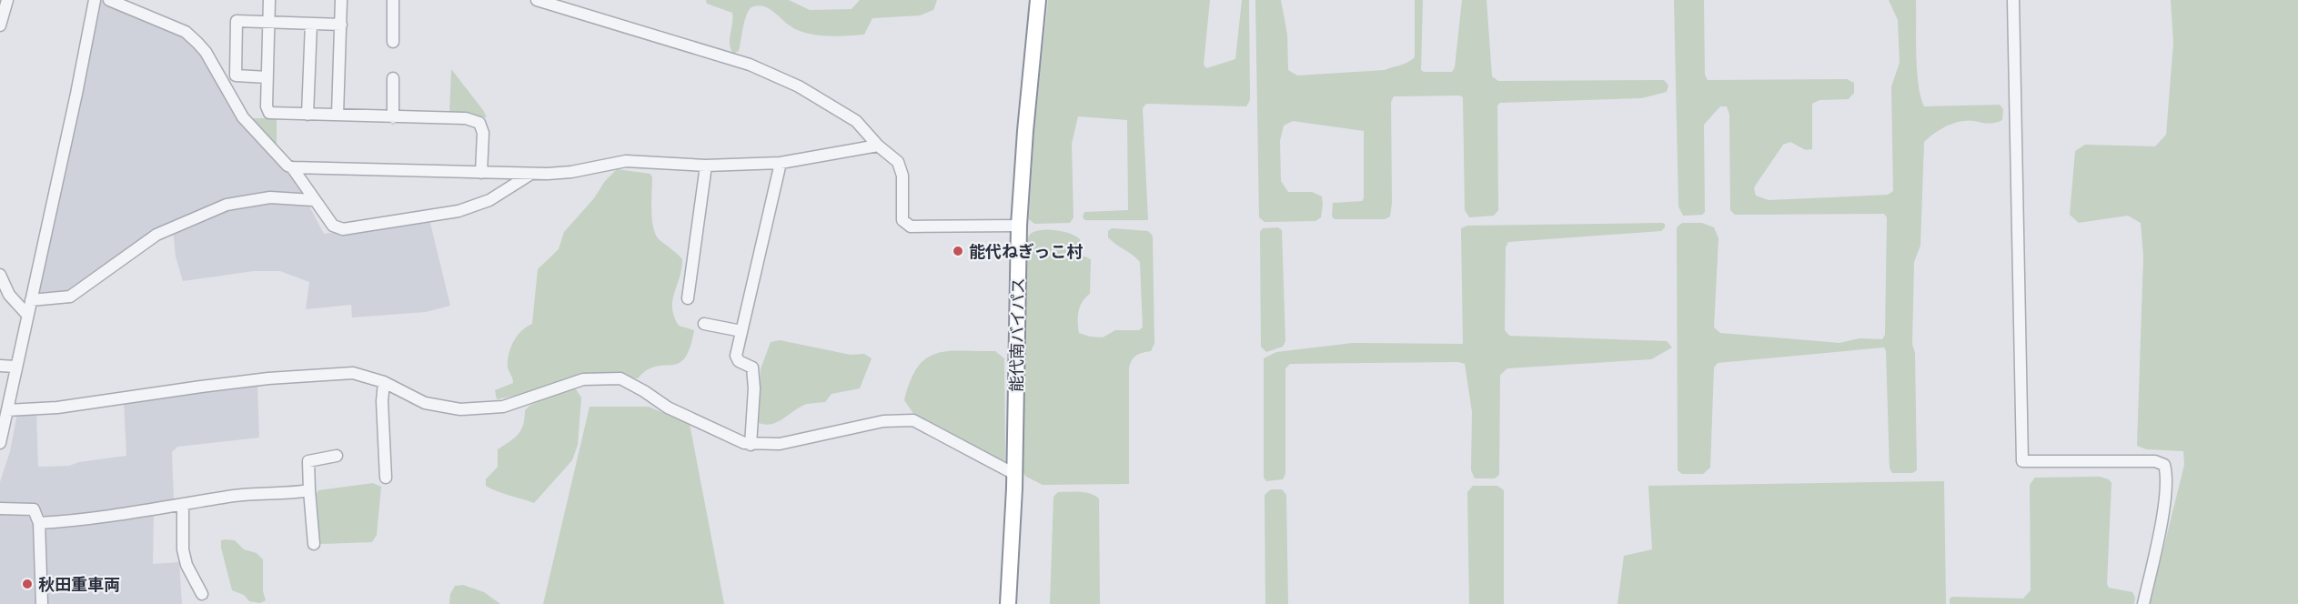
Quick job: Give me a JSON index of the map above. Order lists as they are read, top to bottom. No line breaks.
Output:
{"streets":{"highway":["能代南バイパス"]},"places":["能代ねぎっこ村","秋田重車両"]}
